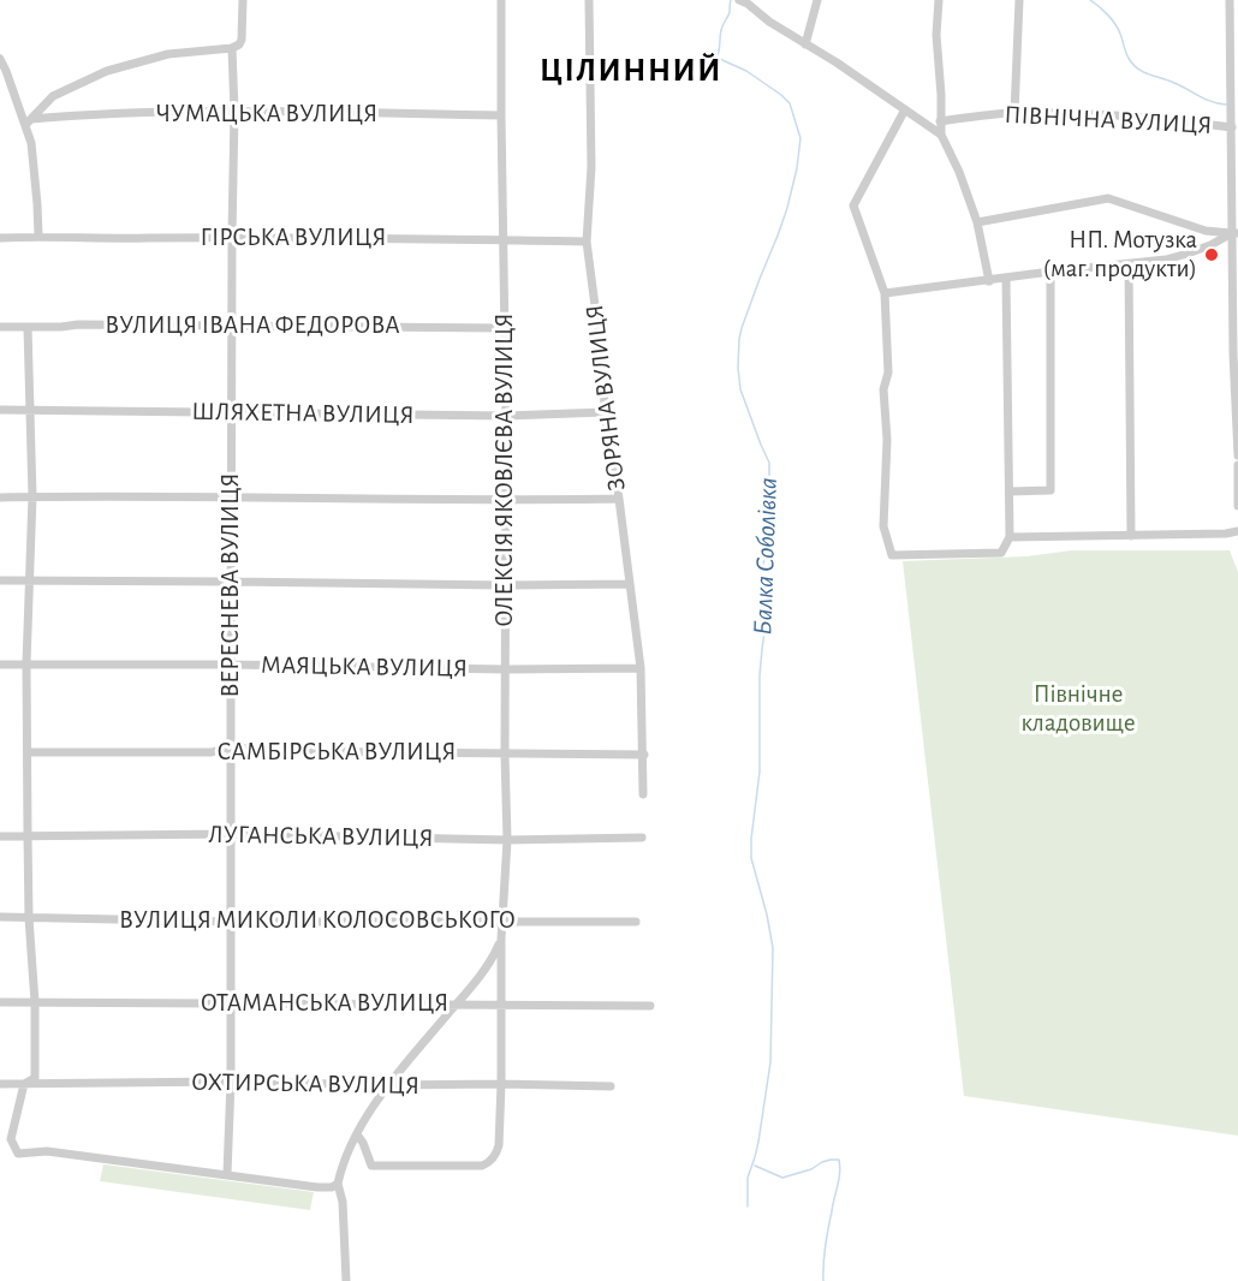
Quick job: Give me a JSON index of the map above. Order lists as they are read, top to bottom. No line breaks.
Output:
{"streets":{"street":["ЧУМАЦЬКА ВУЛИЦЯ","ПІВНІЧНА ВУЛИЦЯ","ГІРСЬКА ВУЛИЦЯ","ВУЛИЦЯ ІВАНА ФЕДОРОВА","ЗОРЯНА ВУЛИЦЯ","ШЛЯХЕТНА ВУЛИЦЯ","ОЛЕКСІЯ ЯКОВЛЄВА ВУЛИЦЯ","ВЕРЕСНЕВА ВУЛИЦЯ","МАЯЦЬКА ВУЛИЦЯ","САМБІРСЬКА ВУЛИЦЯ","ЛУГАНСЬКА ВУЛИЦЯ","ВУЛИЦЯ МИКОЛИ КОЛОСОВСЬКОГО","ОТАМАНСЬКА ВУЛИЦЯ","ОХТИРСЬКА ВУЛИЦЯ"]},"crossings":[["ЧУМАЦЬКА ВУЛИЦЯ","ОЛЕКСІЯ ЯКОВЛЄВА ВУЛИЦЯ"],["ЧУМАЦЬКА ВУЛИЦЯ","ВЕРЕСНЕВА ВУЛИЦЯ"],["ГІРСЬКА ВУЛИЦЯ","ЗОРЯНА ВУЛИЦЯ"],["ГІРСЬКА ВУЛИЦЯ","ОЛЕКСІЯ ЯКОВЛЄВА ВУЛИЦЯ"],["ГІРСЬКА ВУЛИЦЯ","ВЕРЕСНЕВА ВУЛИЦЯ"],["ВУЛИЦЯ ІВАНА ФЕДОРОВА","ОЛЕКСІЯ ЯКОВЛЄВА ВУЛИЦЯ"],["ВУЛИЦЯ ІВАНА ФЕДОРОВА","ВЕРЕСНЕВА ВУЛИЦЯ"],["ЗОРЯНА ВУЛИЦЯ","ШЛЯХЕТНА ВУЛИЦЯ"],["ЗОРЯНА ВУЛИЦЯ","МАЯЦЬКА ВУЛИЦЯ"],["ЗОРЯНА ВУЛИЦЯ","САМБІРСЬКА ВУЛИЦЯ"],["ШЛЯХЕТНА ВУЛИЦЯ","ОЛЕКСІЯ ЯКОВЛЄВА ВУЛИЦЯ"],["ШЛЯХЕТНА ВУЛИЦЯ","ВЕРЕСНЕВА ВУЛИЦЯ"],["ОЛЕКСІЯ ЯКОВЛЄВА ВУЛИЦЯ","МАЯЦЬКА ВУЛИЦЯ"],["ОЛЕКСІЯ ЯКОВЛЄВА ВУЛИЦЯ","САМБІРСЬКА ВУЛИЦЯ"],["ОЛЕКСІЯ ЯКОВЛЄВА ВУЛИЦЯ","ЛУГАНСЬКА ВУЛИЦЯ"],["ОЛЕКСІЯ ЯКОВЛЄВА ВУЛИЦЯ","ВУЛИЦЯ МИКОЛИ КОЛОСОВСЬКОГО"],["ОЛЕКСІЯ ЯКОВЛЄВА ВУЛИЦЯ","ОТАМАНСЬКА ВУЛИЦЯ"],["ОЛЕКСІЯ ЯКОВЛЄВА ВУЛИЦЯ","ОХТИРСЬКА ВУЛИЦЯ"],["ВЕРЕСНЕВА ВУЛИЦЯ","МАЯЦЬКА ВУЛИЦЯ"],["ВЕРЕСНЕВА ВУЛИЦЯ","САМБІРСЬКА ВУЛИЦЯ"],["ВЕРЕСНЕВА ВУЛИЦЯ","ЛУГАНСЬКА ВУЛИЦЯ"],["ВЕРЕСНЕВА ВУЛИЦЯ","ВУЛИЦЯ МИКОЛИ КОЛОСОВСЬКОГО"],["ВЕРЕСНЕВА ВУЛИЦЯ","ОТАМАНСЬКА ВУЛИЦЯ"],["ВЕРЕСНЕВА ВУЛИЦЯ","ОХТИРСЬКА ВУЛИЦЯ"]],"districts":["ЦІЛИННИЙ"],"water":["Балка Соболівка"],"parks":["Північне кладовище"],"places":["НП. Мотузка (маг. продукти)"]}
